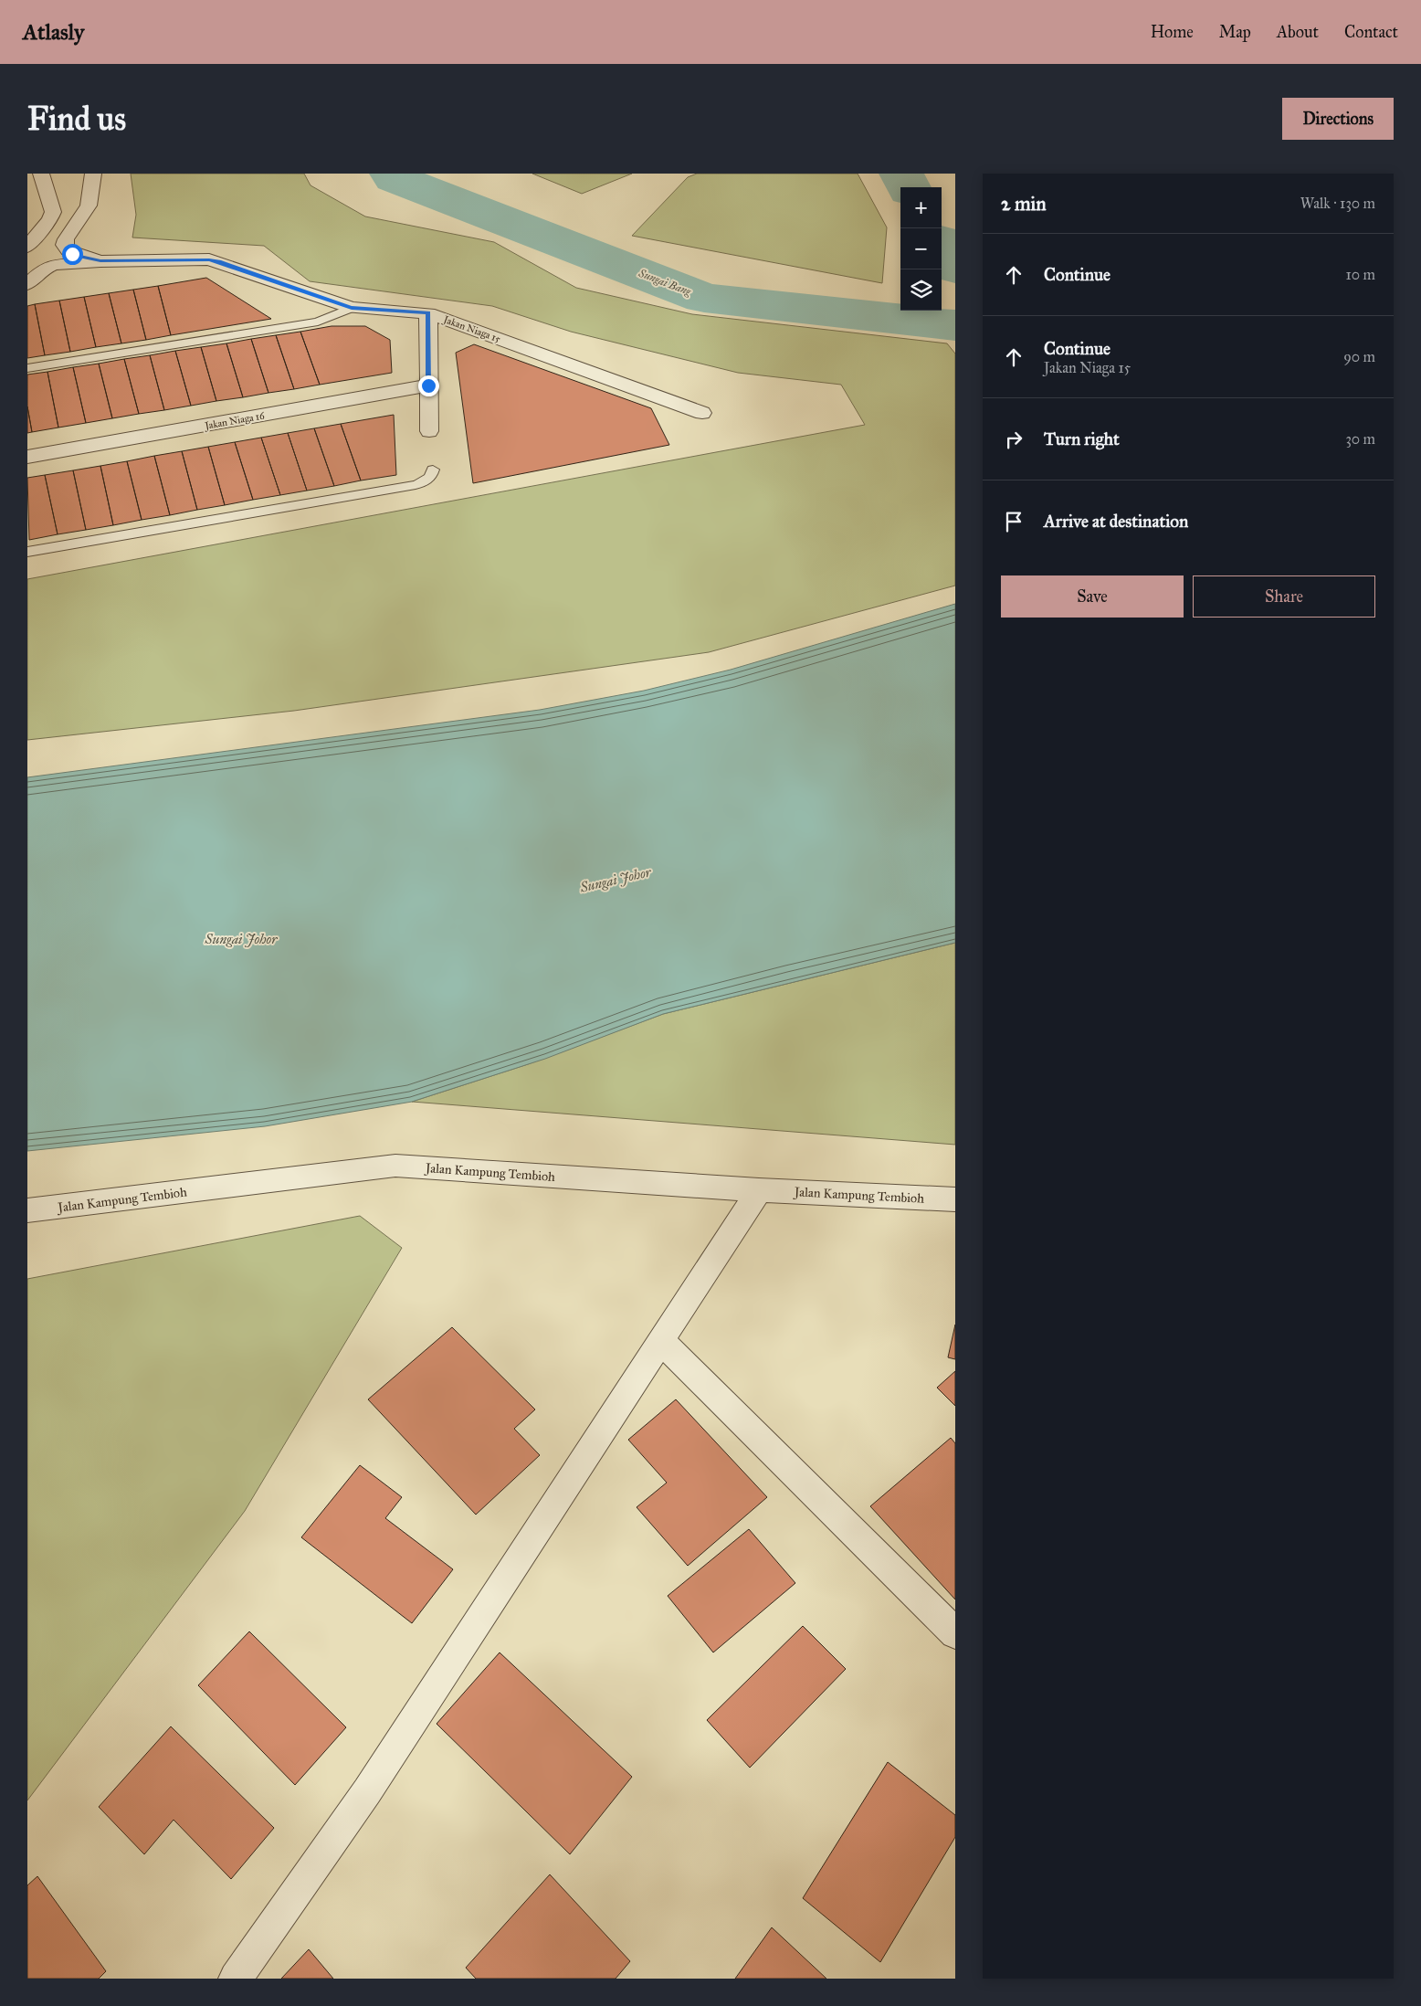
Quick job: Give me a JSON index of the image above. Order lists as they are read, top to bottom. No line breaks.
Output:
{"streets":{"street":["Jakan Niaga 15","Jakan Niaga 16","Jalan Kampung Tembioh"]},"water":["Sungai Bang","Sungai Johor"],"page":{"header":"Atlasly","nav":["Home","Map","About","Contact"],"buttons":["Directions",["Save","Share"]],"title":"Find us","heading":["2 min","Walk · 130 m"],"map_buttons":["+","−"],"list":[["Continue","10 m"],["Continue","Jakan Niaga 15","90 m"],["Turn right","30 m"],"Arrive at destination"]}}
